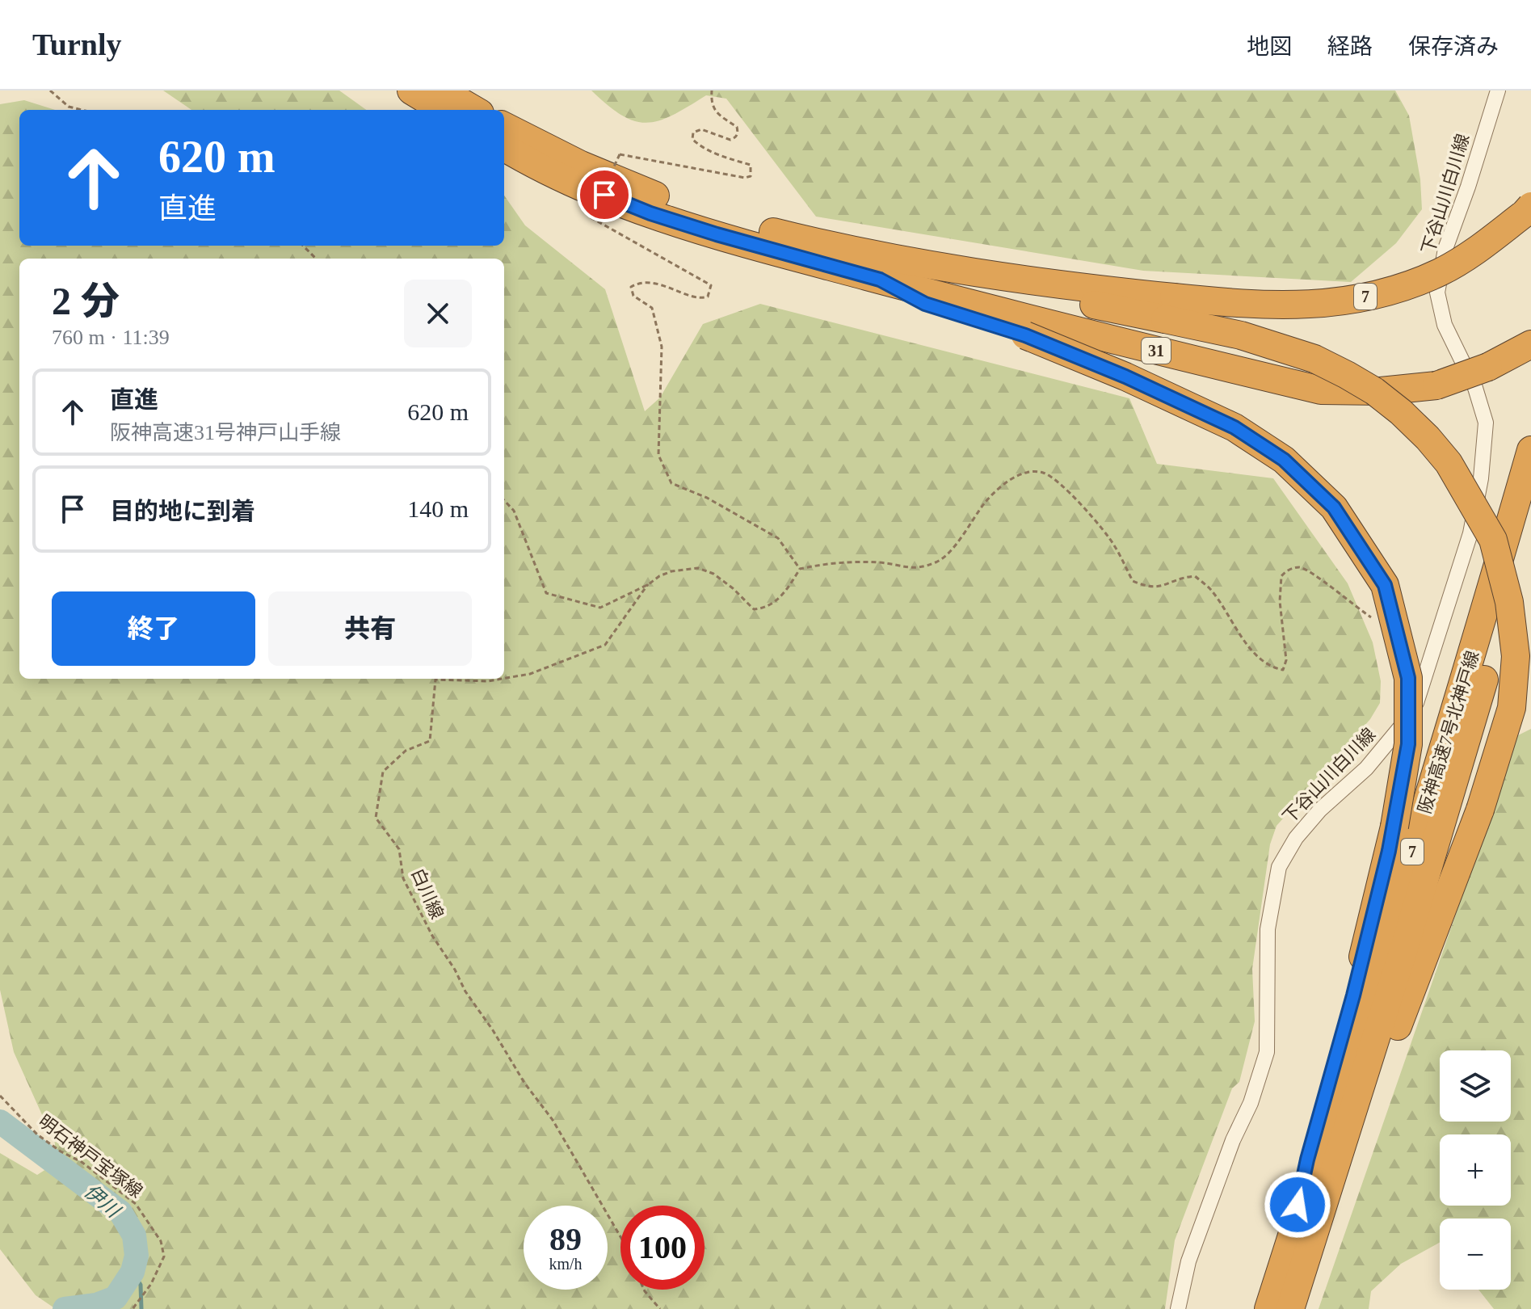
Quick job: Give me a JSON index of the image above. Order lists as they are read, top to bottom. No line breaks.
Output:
{"streets":{"highway":["7","31","阪神高速7号北神戸線"],"street":["下谷山川白川線"],"path":["白川線","明石神戸宝塚線"]},"crossings":[["7","阪神高速7号北神戸線"],["31","阪神高速7号北神戸線"]],"water":["伊川"],"page":{"header":"Turnly","nav":["地図","経路","保存済み"],"turn":["620 m","直進"],"heading":["2 分","760 m · 11:39"],"list":[{"name":"直進","note":"阪神高速31号神戸山手線","value":"620 m"},{"name":"目的地に到着","value":"140 m"}],"buttons":["終了","共有"],"map_buttons":["+","−"],"speed":"89 km/h","limit":"100"}}
